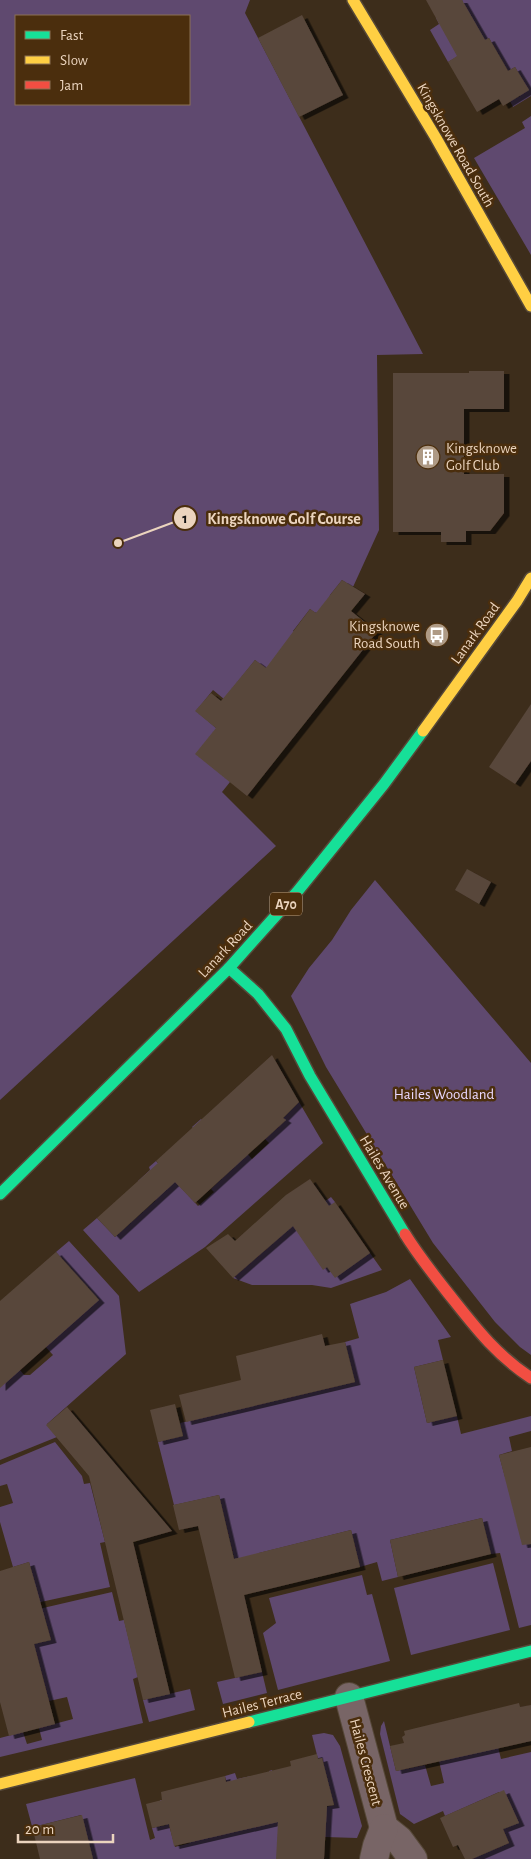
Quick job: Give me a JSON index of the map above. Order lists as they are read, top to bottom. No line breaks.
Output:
{"streets":{"street":["Kingsknowe Road South","Lanark Road","A70","Hailes Avenue","Hailes Terrace","Hailes Crescent"]},"crossings":[["Lanark Road","Hailes Avenue"],["Hailes Terrace","Hailes Crescent"]],"parks":["Hailes Woodland"],"places":{"building":["Kingsknowe Golf Club"],"other":["Kingsknowe Golf Course"],"bus stop":["Kingsknowe Road South"]},"legend":["Fast","Slow","Jam"],"scale_bar":"20 m"}
